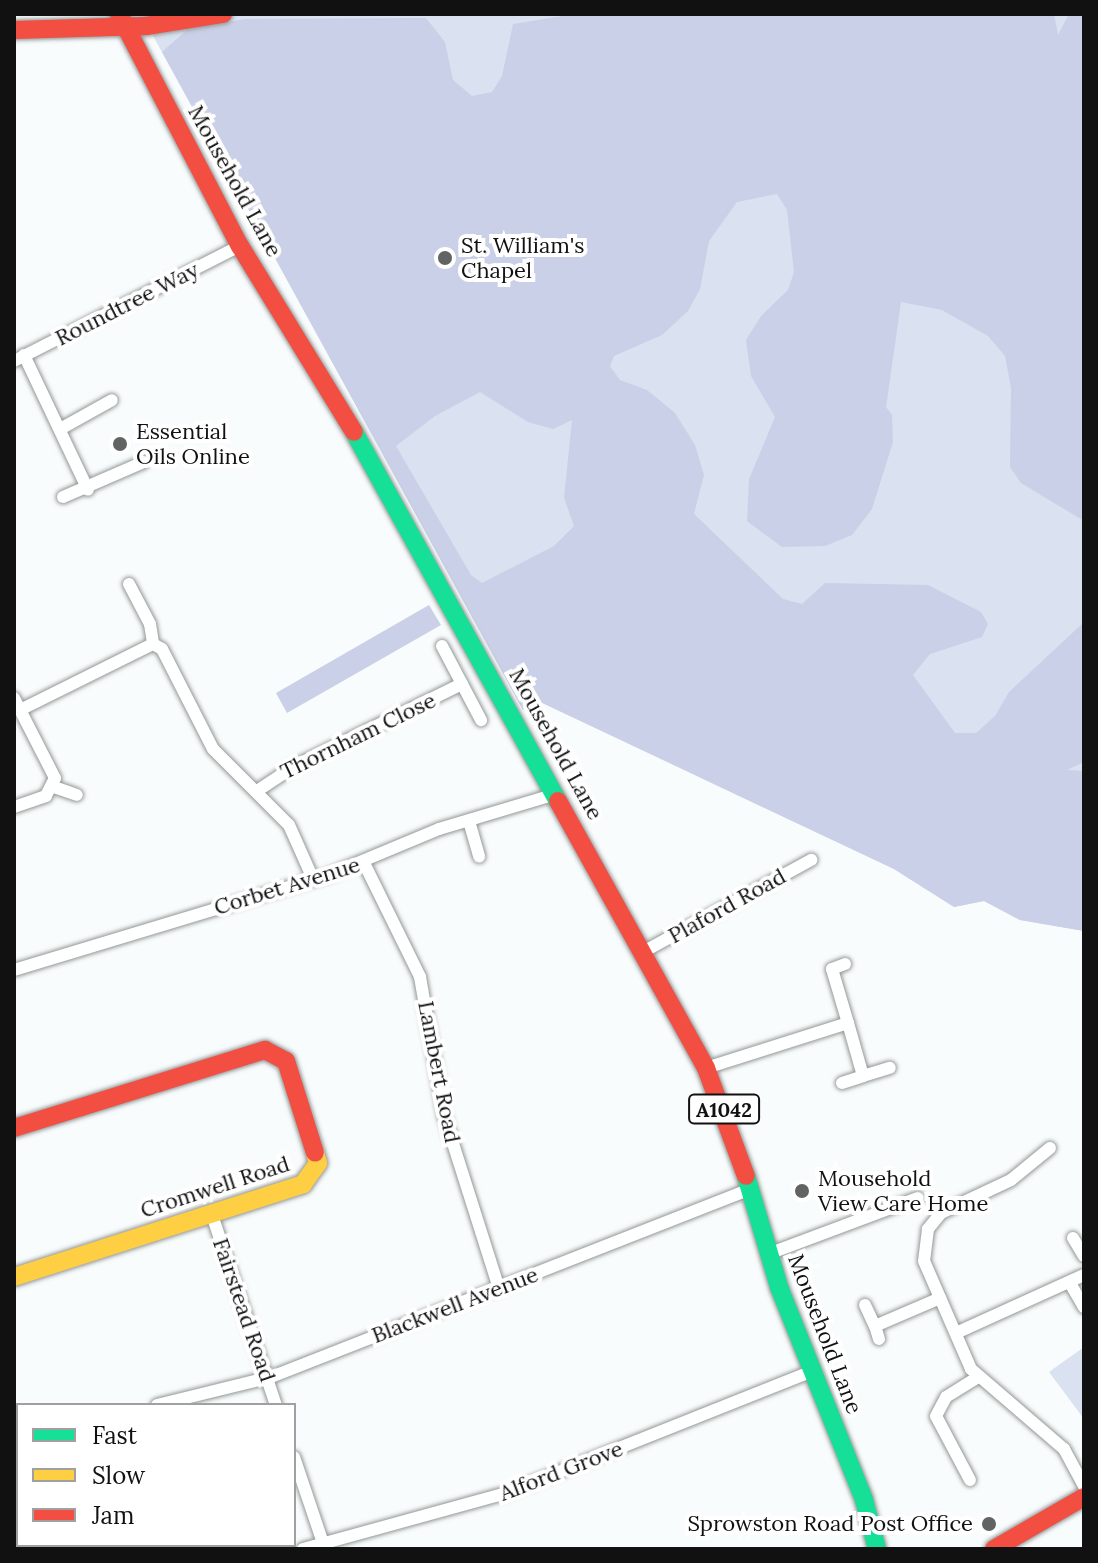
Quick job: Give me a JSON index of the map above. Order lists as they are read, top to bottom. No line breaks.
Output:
{"streets":{"main road":["Mousehold Lane","A1042","Cromwell Road"],"street":["Roundtree Way","Thornham Close","Corbet Avenue","Plaford Road","Lambert Road","Blackwell Avenue","Fairstead Road","Alford Grove"]},"crossings":[["Mousehold Lane","Roundtree Way"],["Mousehold Lane","Corbet Avenue"],["Mousehold Lane","Plaford Road"],["Mousehold Lane","Blackwell Avenue"],["Mousehold Lane","Alford Grove"],["Corbet Avenue","Lambert Road"],["Lambert Road","Blackwell Avenue"],["Cromwell Road","Fairstead Road"],["Blackwell Avenue","Fairstead Road"]],"places":["St. William's Chapel","Essential Oils Online","Mousehold View Care Home","Sprowston Road Post Office"],"legend":["Fast","Slow","Jam"]}
